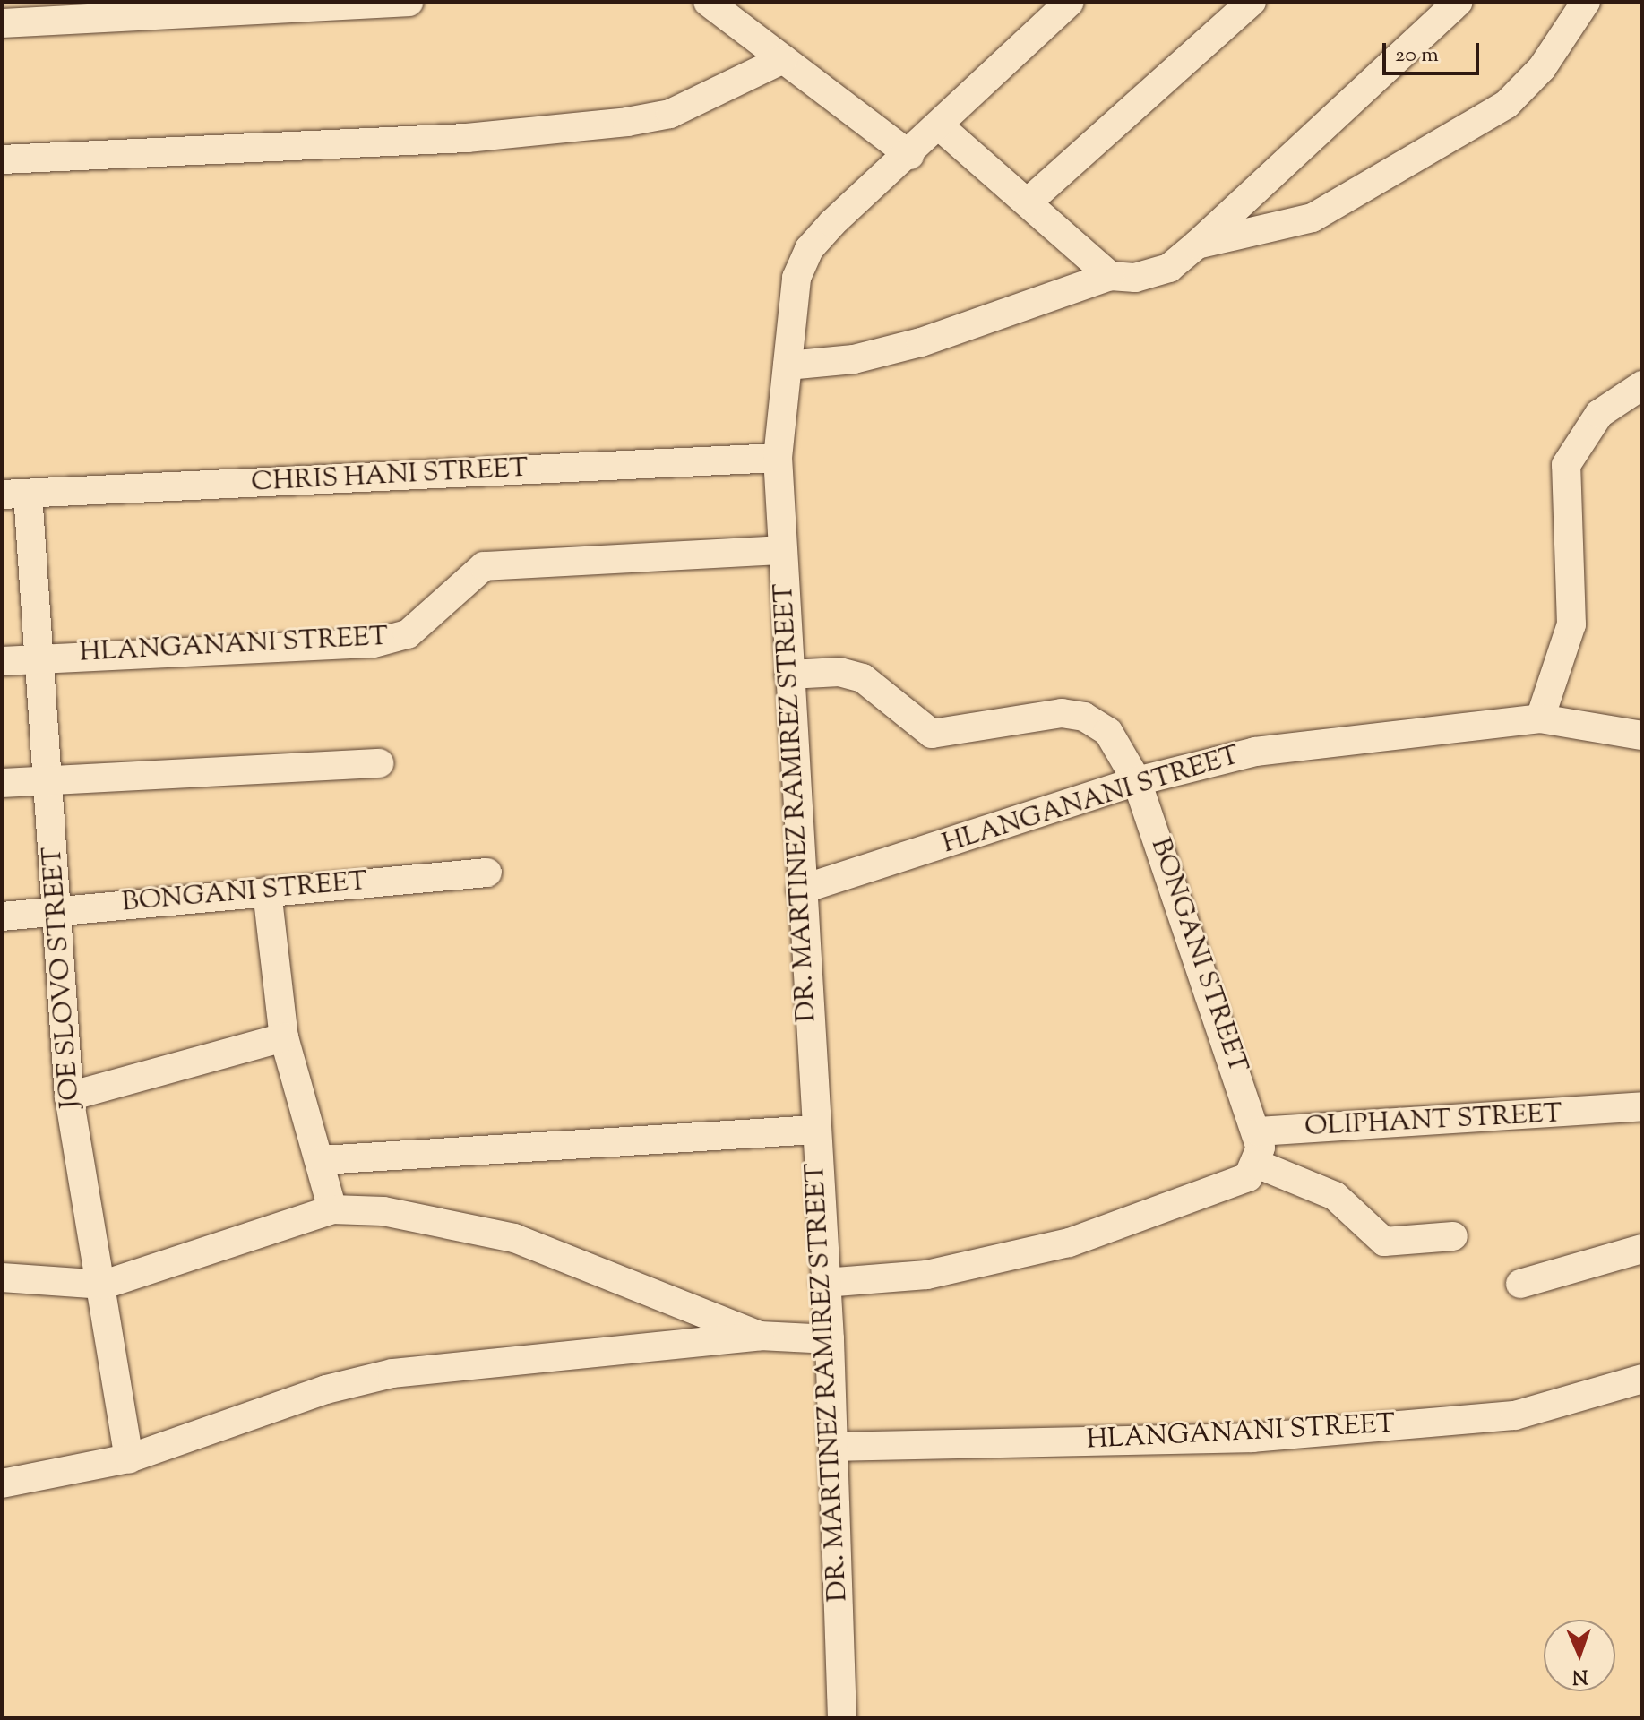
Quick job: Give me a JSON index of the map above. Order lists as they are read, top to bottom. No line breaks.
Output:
{"streets":{"street":["CHRIS HANI STREET","HLANGANANI STREET","DR. MARTINEZ RAMIREZ STREET","BONGANI STREET","JOE SLOVO STREET","OLIPHANT STREET"]},"crossings":[["CHRIS HANI STREET","DR. MARTINEZ RAMIREZ STREET"],["CHRIS HANI STREET","JOE SLOVO STREET"],["HLANGANANI STREET","DR. MARTINEZ RAMIREZ STREET"],["HLANGANANI STREET","BONGANI STREET"],["HLANGANANI STREET","JOE SLOVO STREET"],["DR. MARTINEZ RAMIREZ STREET","BONGANI STREET"],["BONGANI STREET","JOE SLOVO STREET"],["BONGANI STREET","OLIPHANT STREET"]],"scale_bar":"20 m","north":"bottom"}
